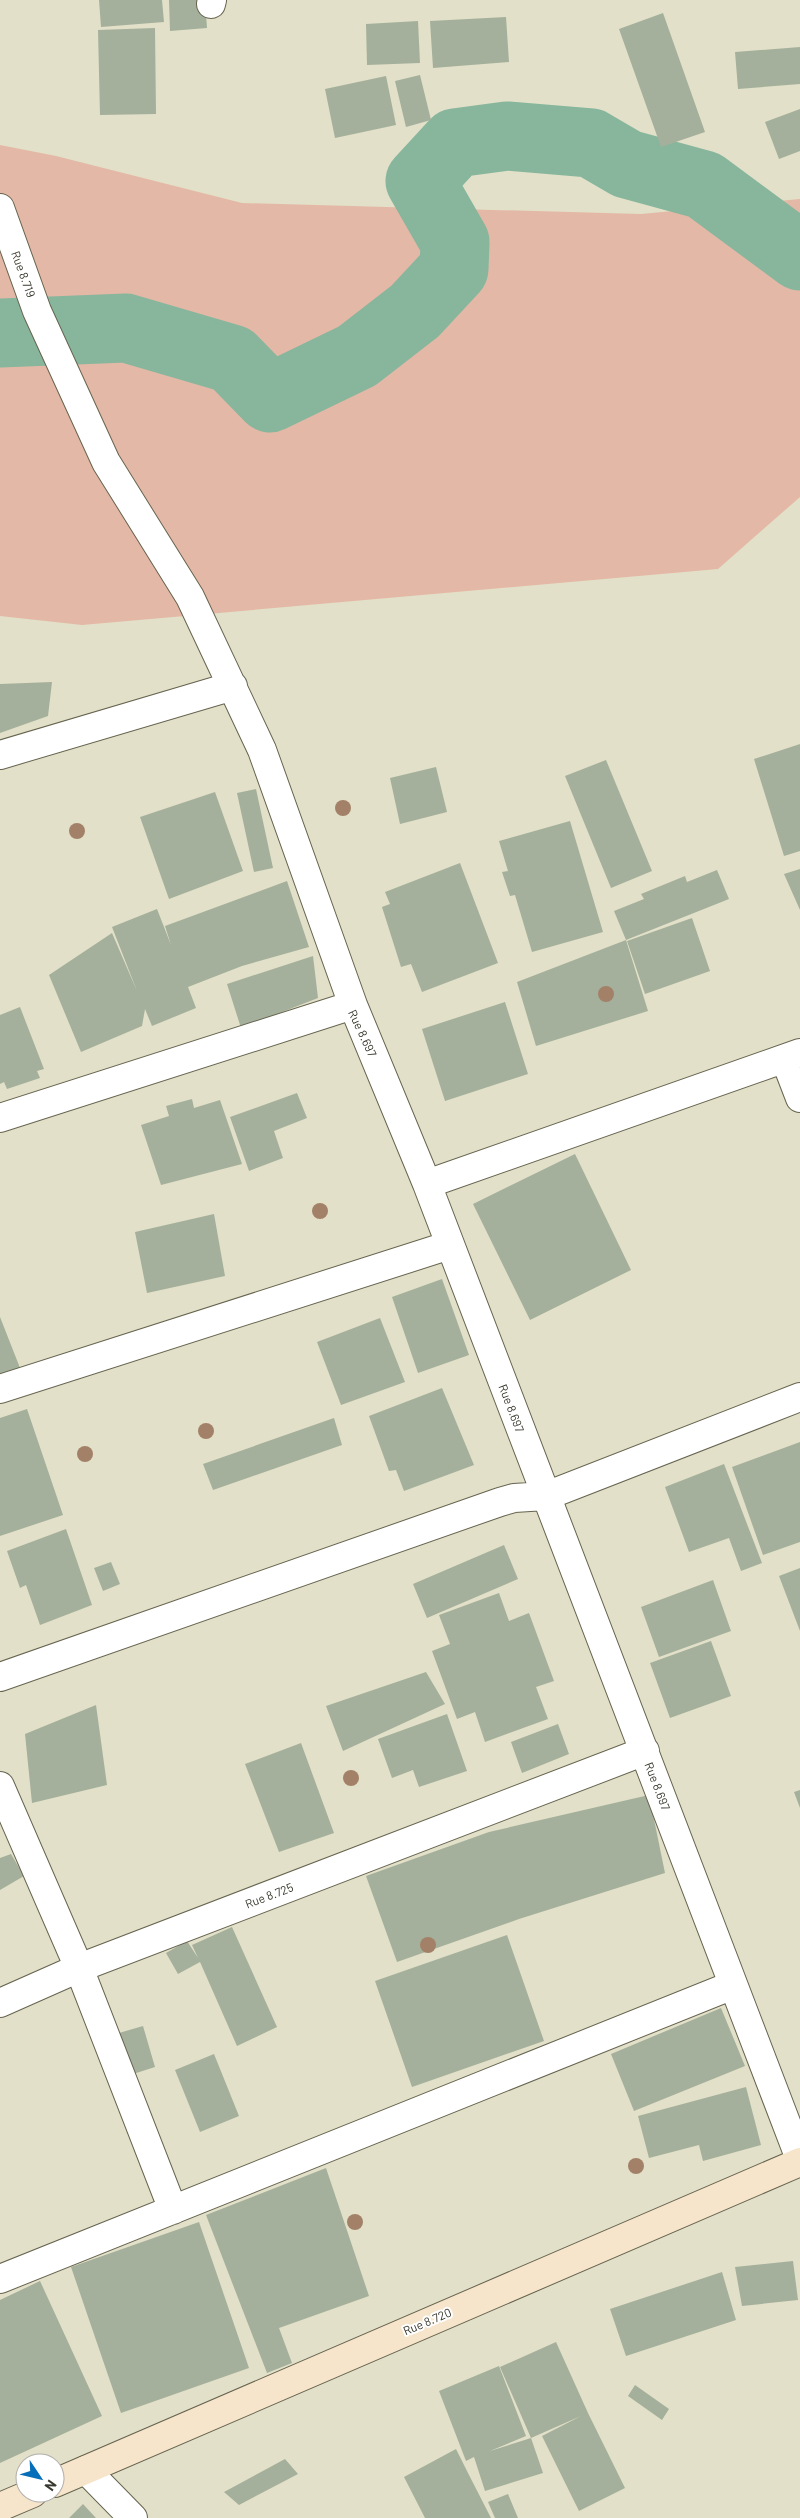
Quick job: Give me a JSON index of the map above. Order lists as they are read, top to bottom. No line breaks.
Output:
{"streets":{"main road":["Rue 8.720"],"street":["Rue 8.719","Rue 8.697","Rue 8.725"]},"crossings":[["Rue 8.719","Rue 8.697"],["Rue 8.697","Rue 8.725"],["Rue 8.697","Rue 8.720"]],"north":"bottom right"}
